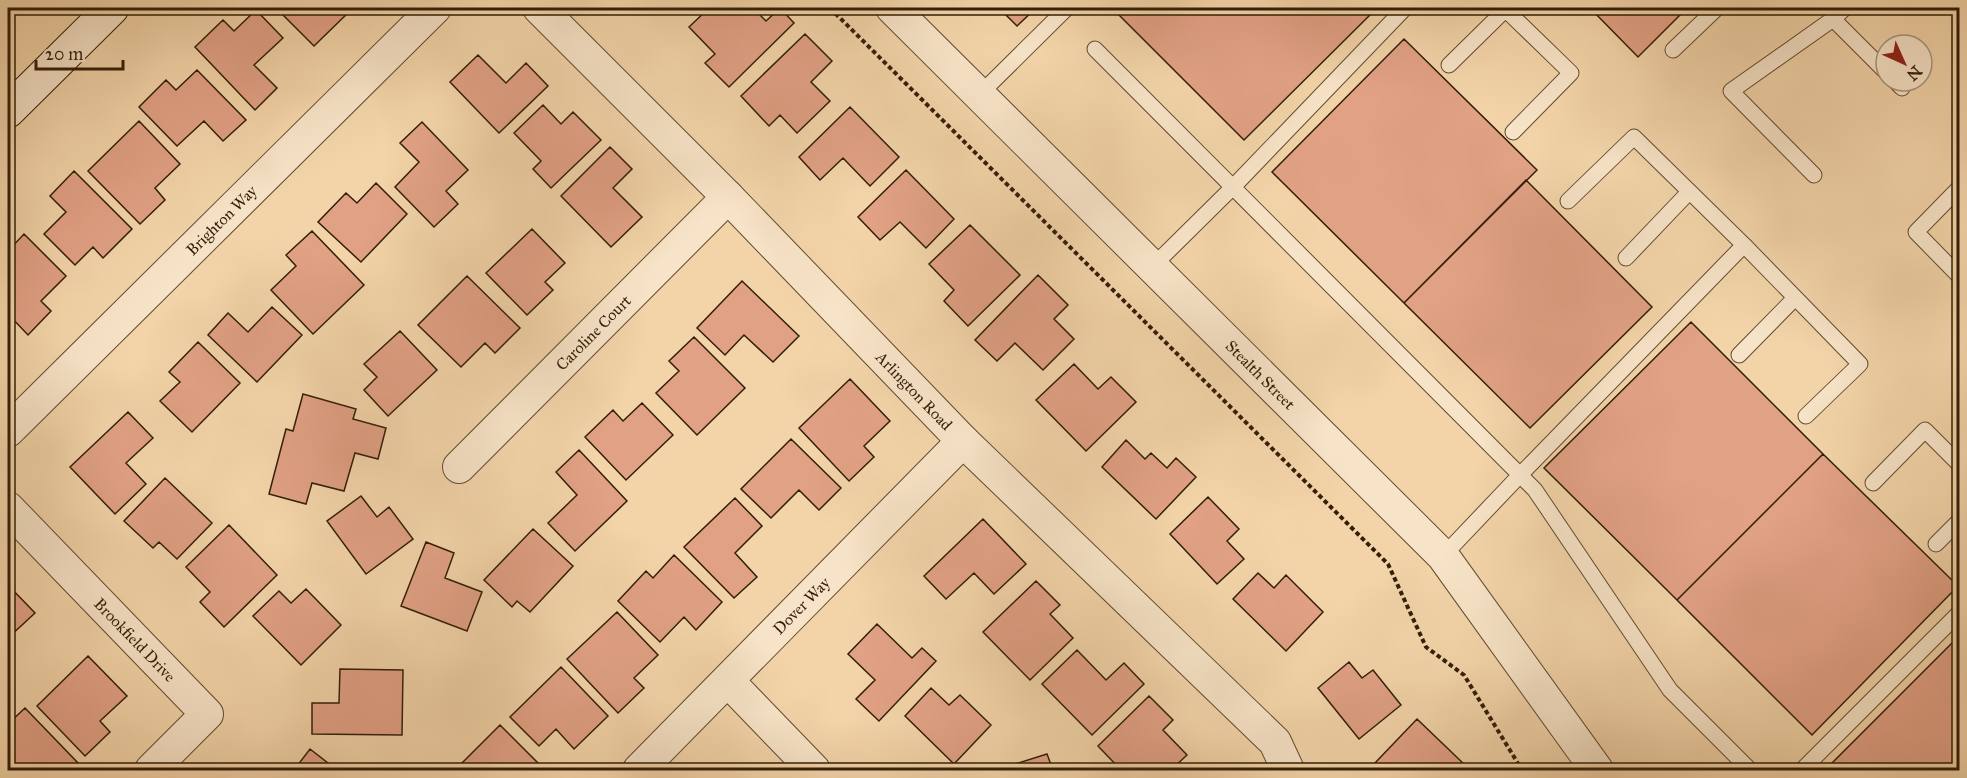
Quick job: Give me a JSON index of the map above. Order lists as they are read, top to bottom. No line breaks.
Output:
{"streets":{"street":["Brighton Way","Caroline Court","Stealth Street","Arlington Road","Dover Way","Brookfield Drive"]},"crossings":[["Caroline Court","Arlington Road"],["Arlington Road","Dover Way"]],"scale_bar":"20 m","north":"bottom right"}
